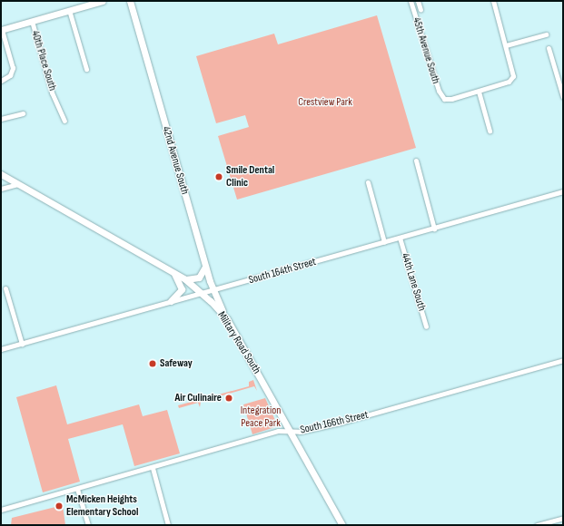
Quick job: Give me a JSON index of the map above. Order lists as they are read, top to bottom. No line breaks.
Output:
{"streets":{"main road":["42nd Avenue South","Military Road South"],"street":["45th Avenue South","40th Place South","South 164th Street","44th Lane South","South 166th Street"]},"crossings":[["42nd Avenue South","South 164th Street"],["42nd Avenue South","Military Road South"],["South 164th Street","44th Lane South"],["South 164th Street","Military Road South"],["Military Road South","South 166th Street"]],"parks":["Crestview Park","Integration Peace Park"],"places":["Smile Dental Clinic","Safeway","Air Culinaire","McMicken Heights Elementary School"]}
